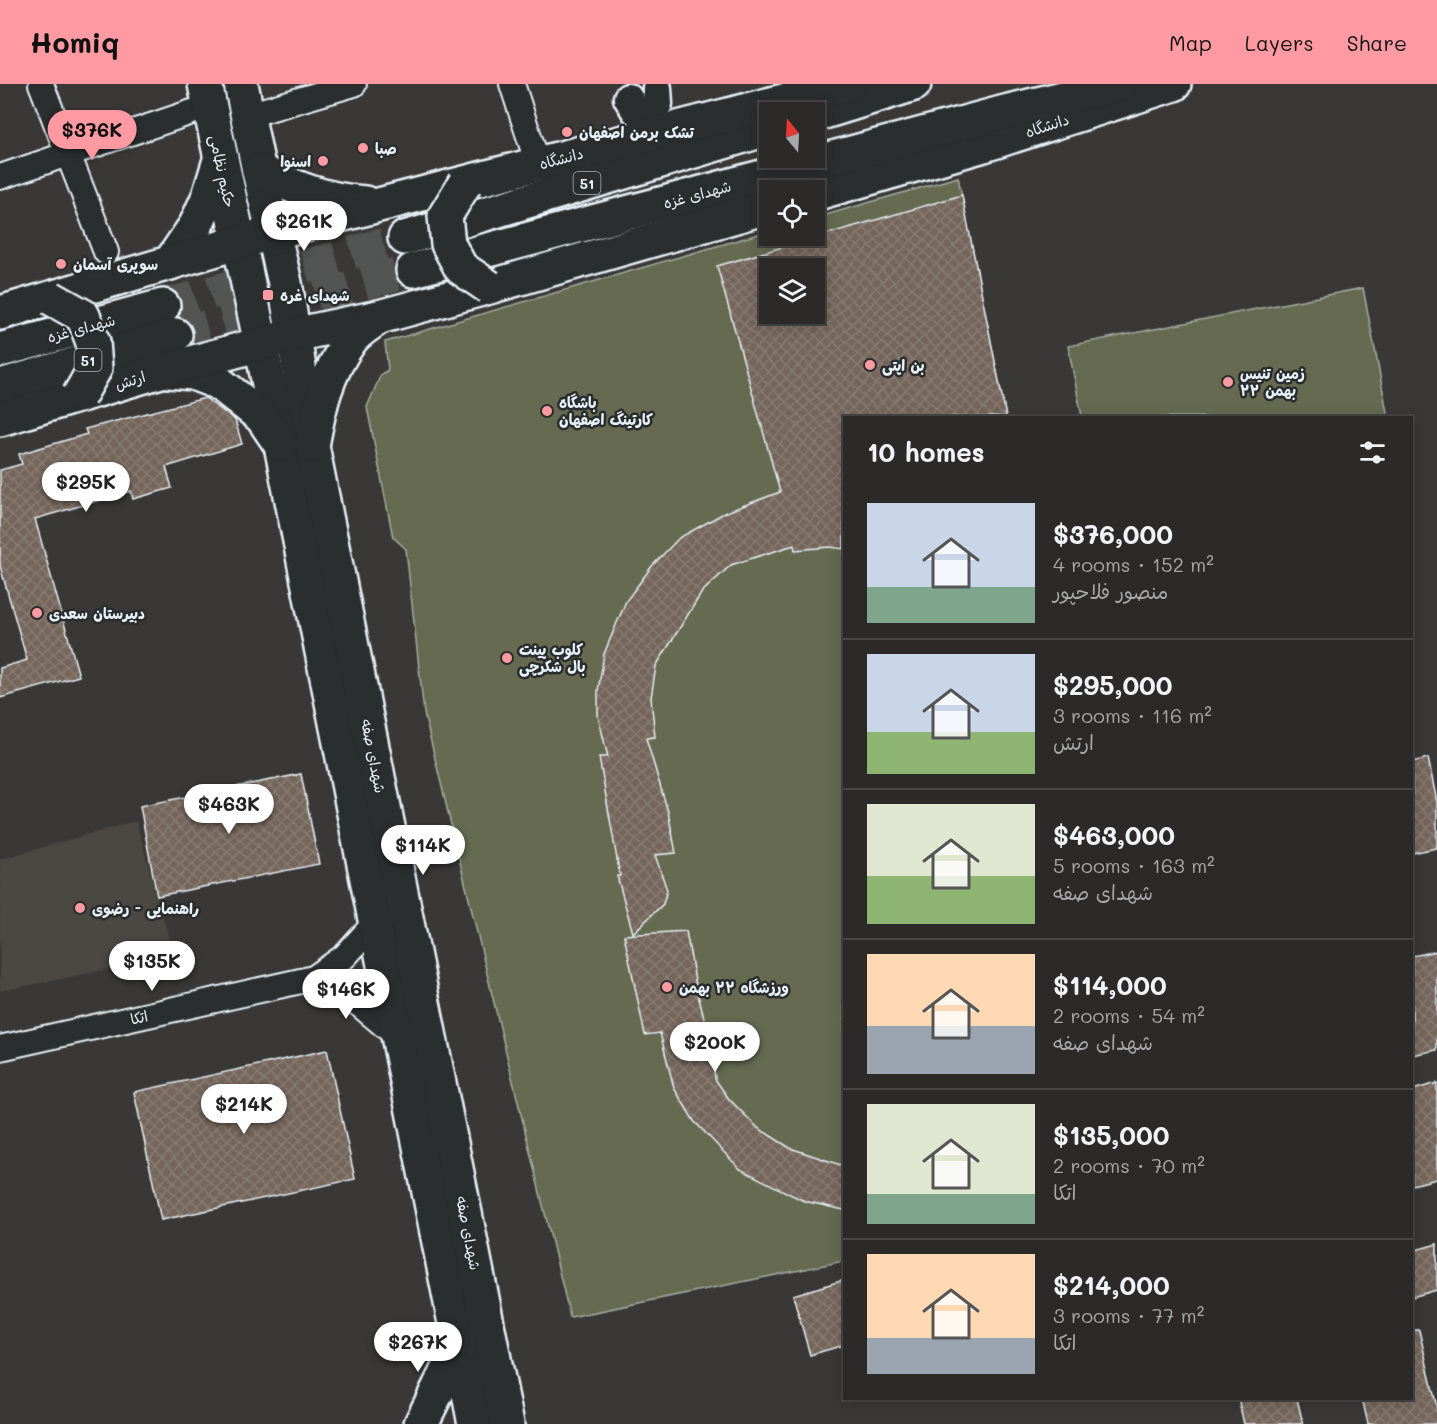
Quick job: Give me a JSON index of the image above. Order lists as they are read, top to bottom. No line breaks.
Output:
{"streets":{"main road":["دانشگاه","حکیم نظامی","51","شهدای غزه","ارتش","شهدای صفه"],"street":["اتکا"]},"crossings":[["دانشگاه","حکیم نظامی"],["دانشگاه","شهدای صفه"],["حکیم نظامی","ارتش"],["حکیم نظامی","شهدای صفه"],["ارتش","شهدای صفه"]],"places":{"other":["تشک برمن اصفهان","صبا","اسنوا","سوپری آسمان","بن اپتی","زمین تنیس ۲۲ بهمن","باشگاه کارتینگ اصفهان","دبیرستان سعدی","کلوب پینت بال شکرچی","راهنمایی - رضوی","ورزشگاه ۲۲ بهمن"],"transit":["شهدای غره"]},"north":"top","page":{"header":"Homiq","nav":["Map","Layers","Share"],"price":["$376K","$261K","$295K","$463K","$114K","$135K","$146K","$200K","$214K","$267K"],"heading":"10 homes","list":[{"name":"$376,000","note":"4 rooms · 152 m² · منصور فلاحپور"},{"name":"$295,000","note":"3 rooms · 116 m² · ارتش"},{"name":"$463,000","note":"5 rooms · 163 m² · شهدای صفه"},{"name":"$114,000","note":"2 rooms · 54 m² · شهدای صفه"},{"name":"$135,000","note":"2 rooms · 70 m² · اتکا"},{"name":"$214,000","note":"3 rooms · 77 m² · اتکا"}]}}
